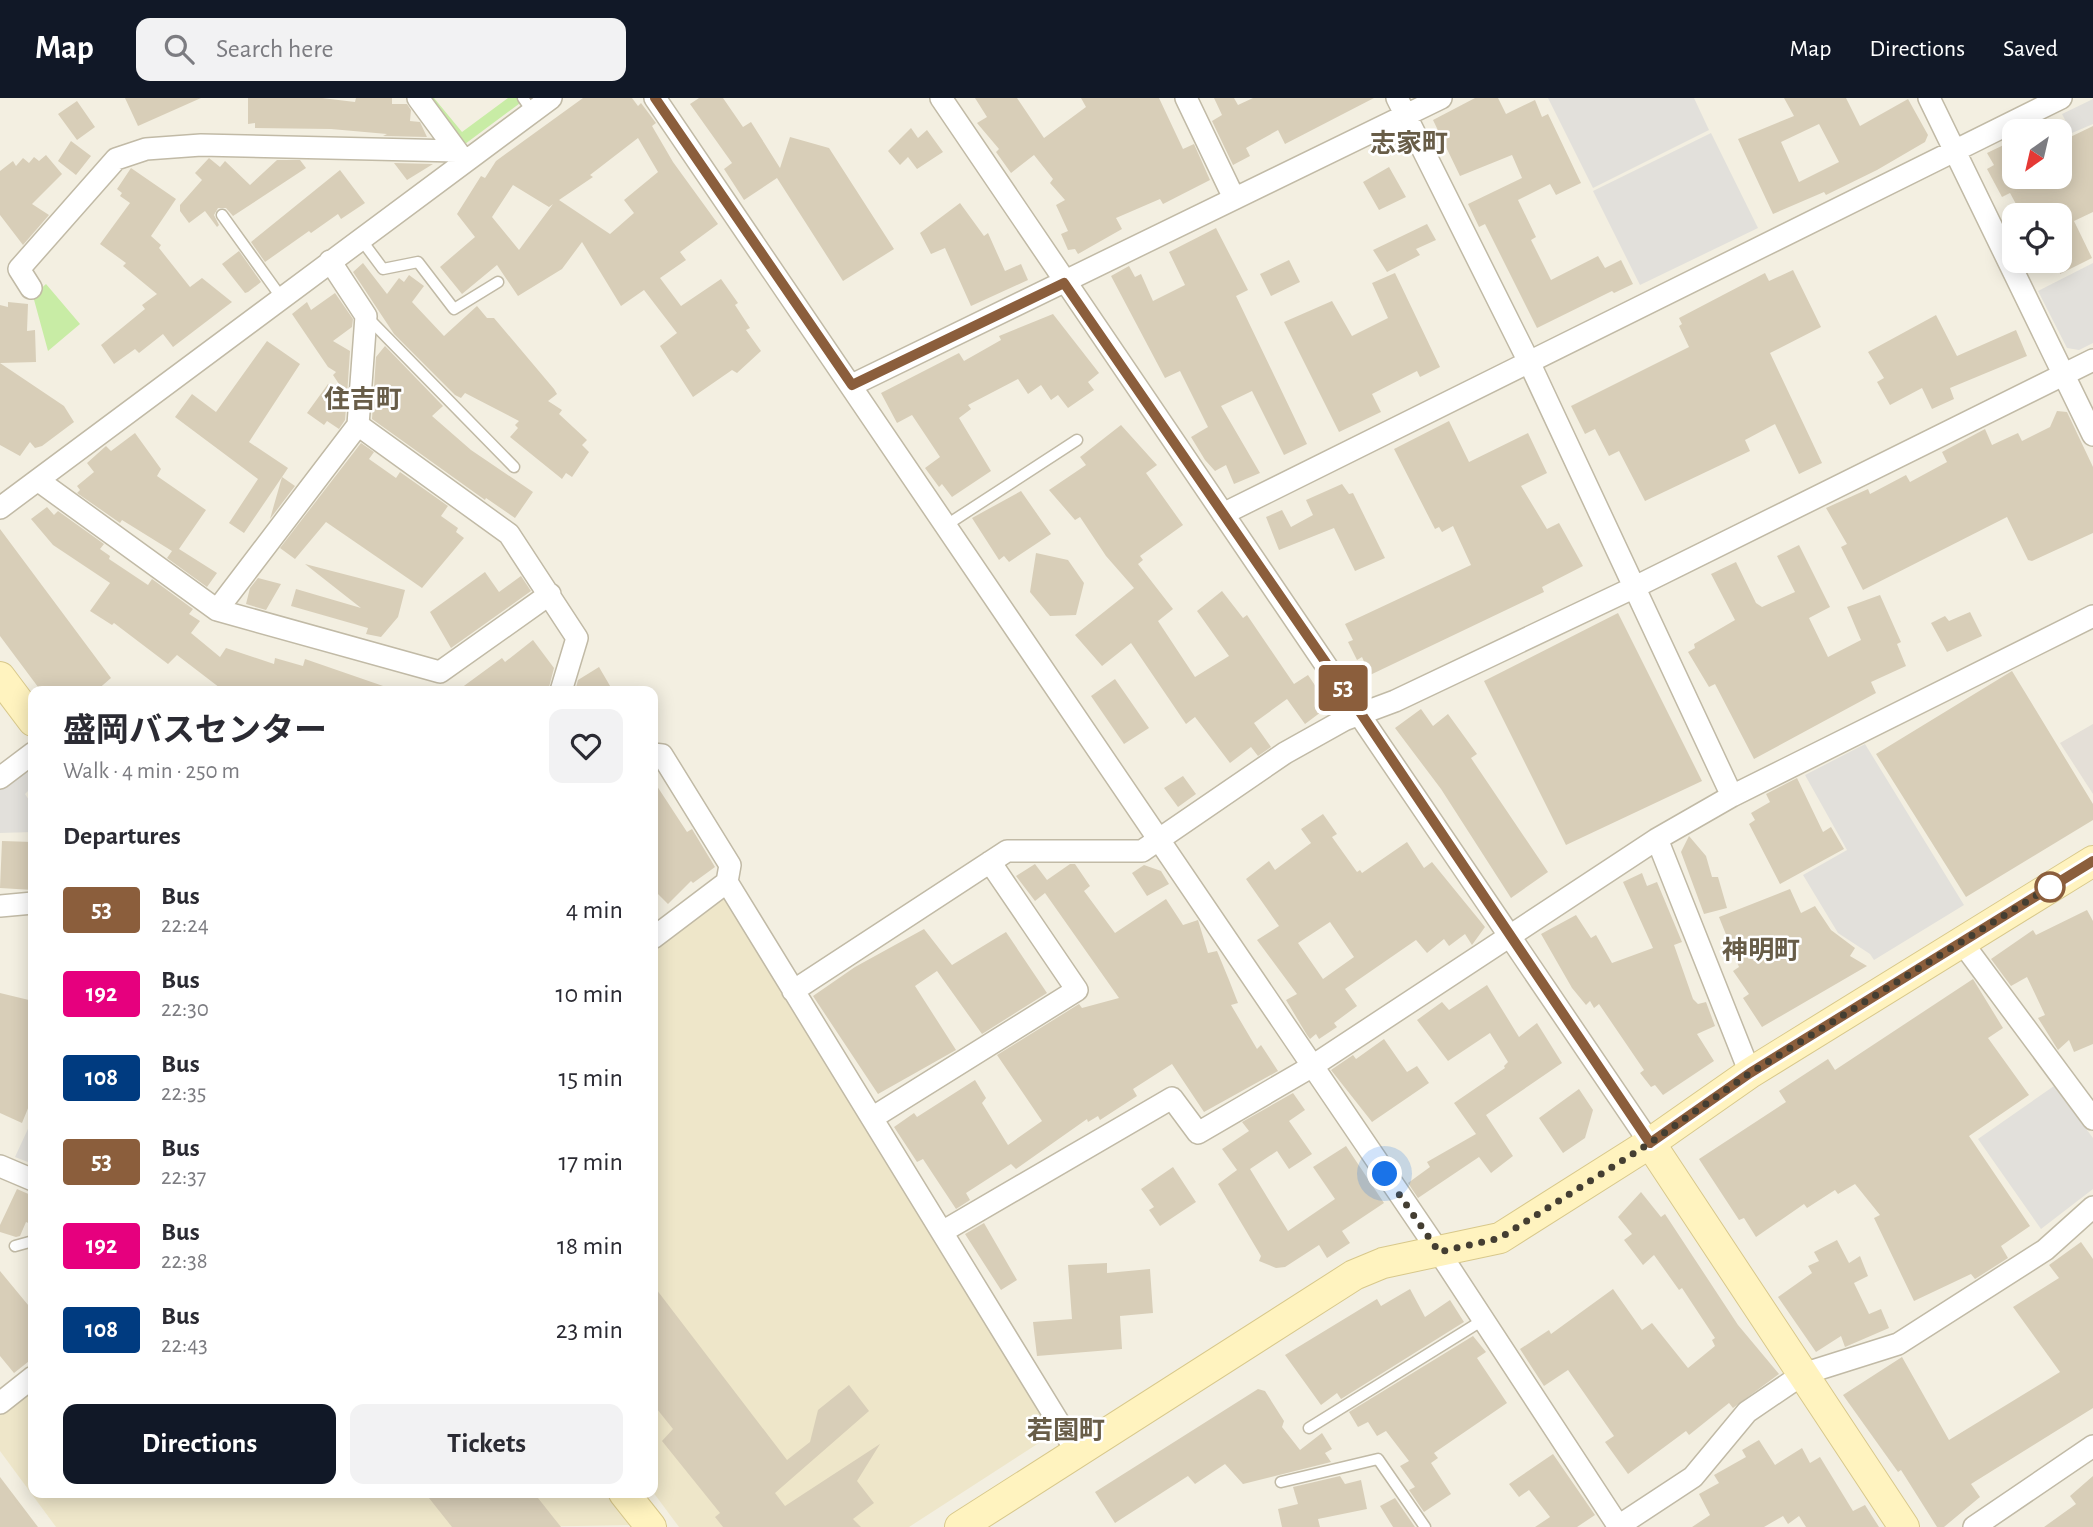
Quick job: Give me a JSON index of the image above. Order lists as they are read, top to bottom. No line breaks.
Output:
{"districts":["志家町","住吉町","神明町","若園町"],"lines":["bus line 53"],"north":"bottom left","page":{"header":"Map","search":"Search here","nav":["Map","Directions","Saved"],"on_map":"53","heading":[["盛岡バスセンター","Walk · 4 min · 250 m"],"Departures"],"list":[{"mark":"53","name":"Bus","note":"22:24","value":"4 min"},{"mark":"192","name":"Bus","note":"22:30","value":"10 min"},{"mark":"108","name":"Bus","note":"22:35","value":"15 min"},{"mark":"53","name":"Bus","note":"22:37","value":"17 min"},{"mark":"192","name":"Bus","note":"22:38","value":"18 min"},{"mark":"108","name":"Bus","note":"22:43","value":"23 min"}],"buttons":["Directions","Tickets"]}}
